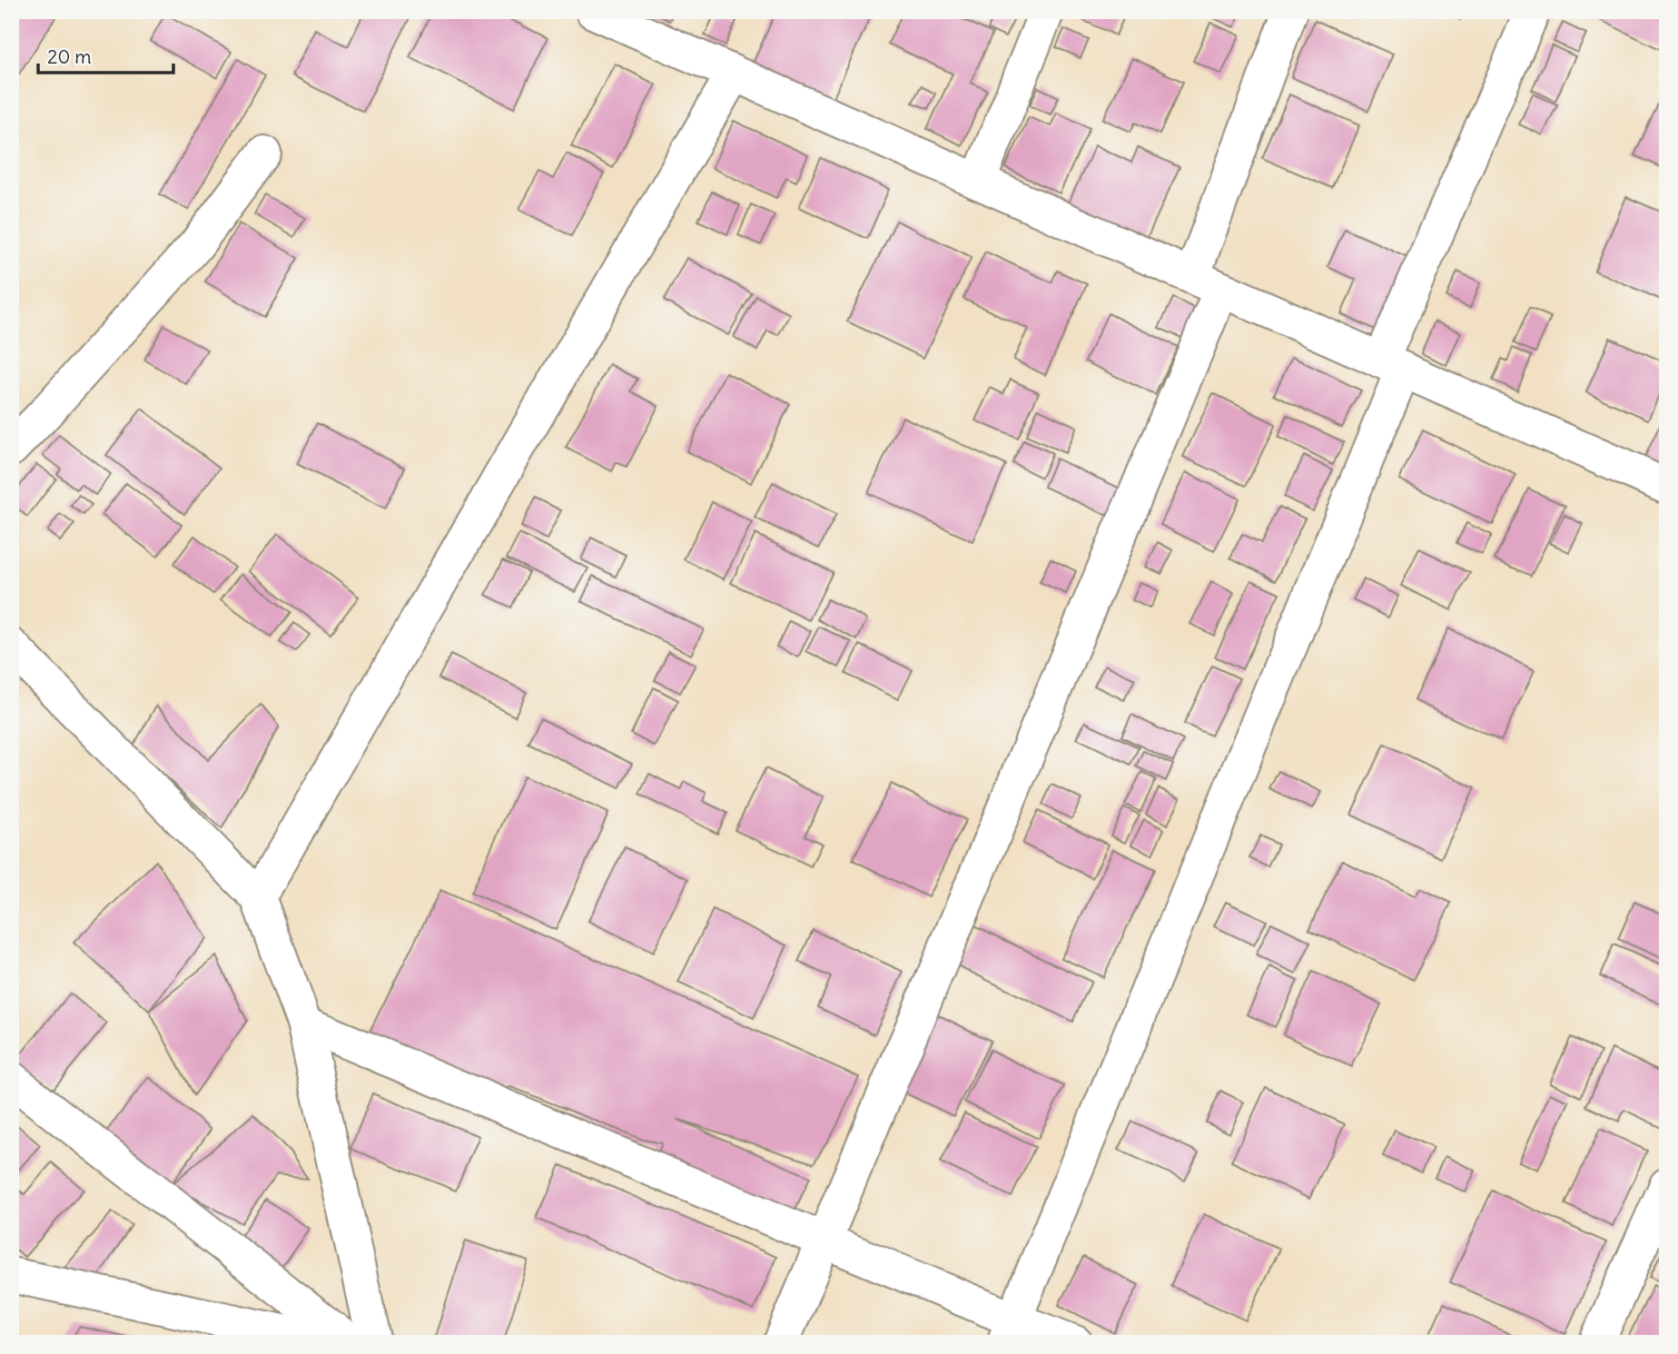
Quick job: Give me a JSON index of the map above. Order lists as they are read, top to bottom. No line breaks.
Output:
{"scale_bar":"20 m"}
